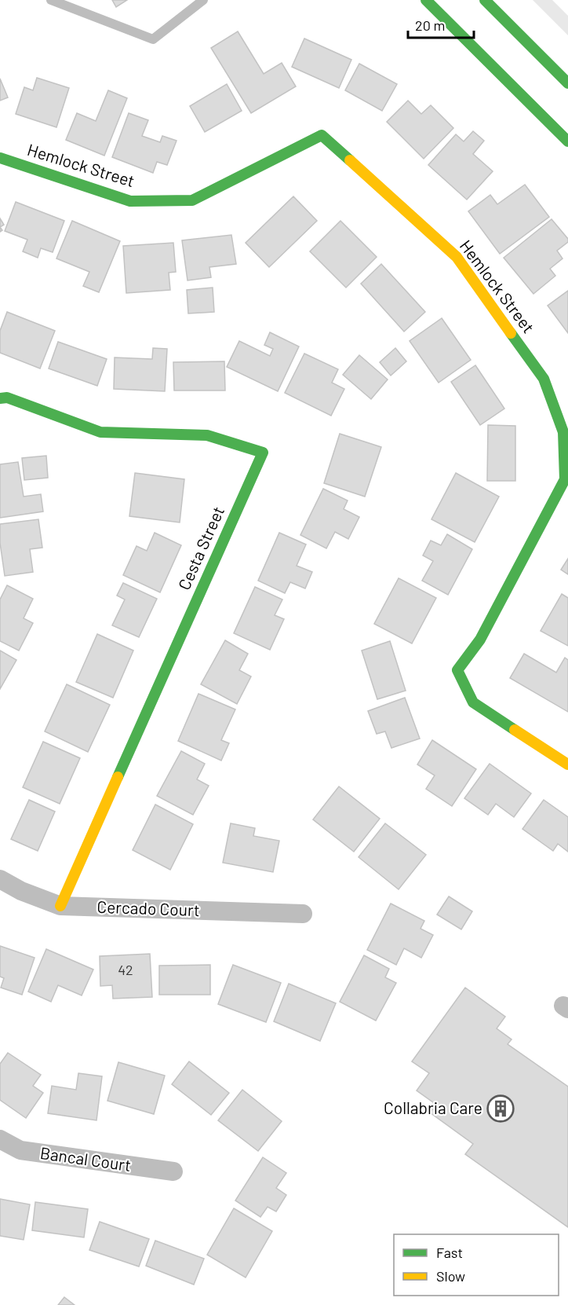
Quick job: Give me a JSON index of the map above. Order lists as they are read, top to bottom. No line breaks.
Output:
{"streets":{"street":["Hemlock Street","Cesta Street","Cercado Court","Bancal Court"]},"crossings":[["Cesta Street","Cercado Court"]],"places":{"building":["Collabria Care"]},"house_numbers":["42"],"legend":["Fast","Slow"],"scale_bar":"20 m"}
